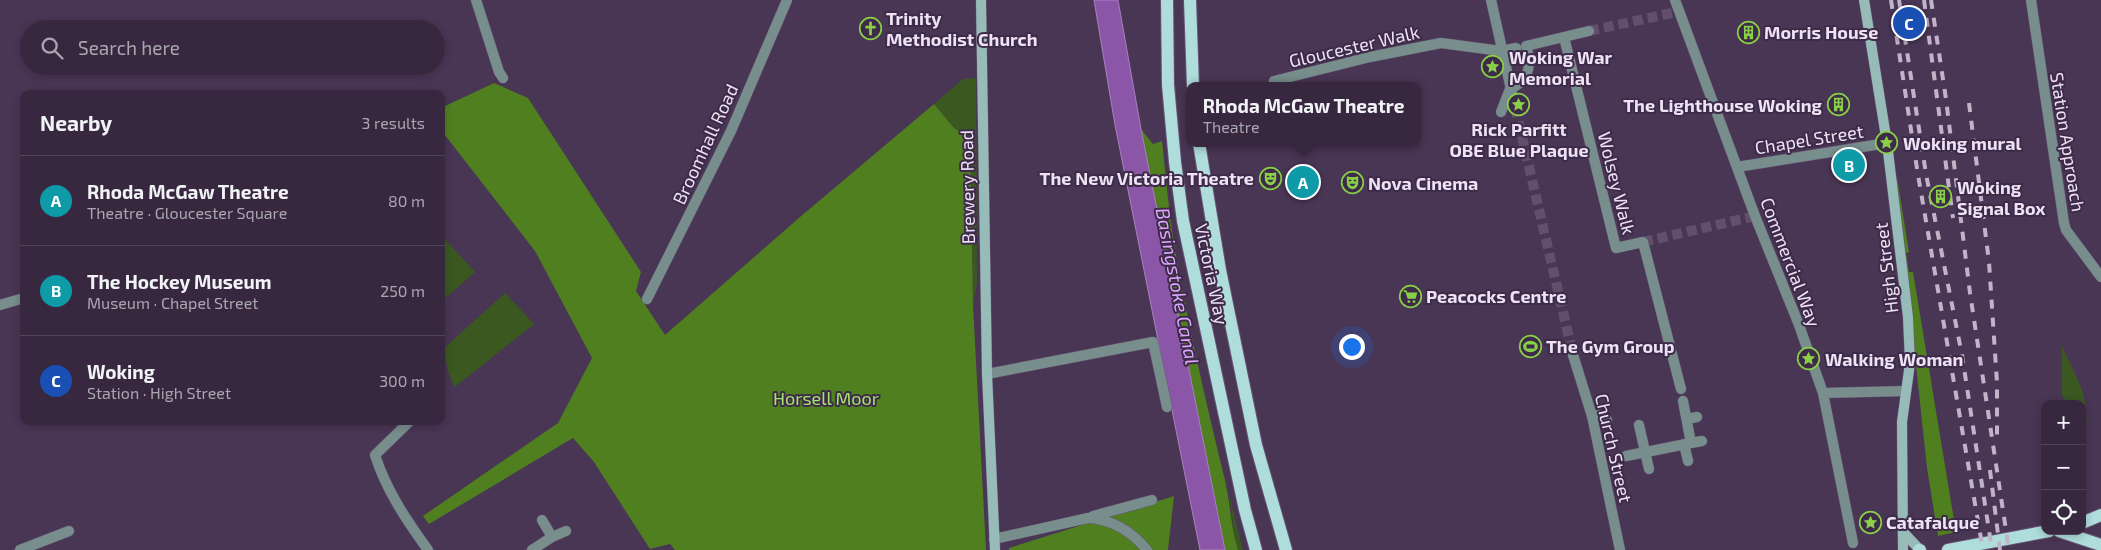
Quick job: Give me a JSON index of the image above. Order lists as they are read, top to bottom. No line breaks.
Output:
{"streets":{"main road":["Victoria Way"],"street":["Gloucester Walk","Chapel Street","Station Approach","Broomhall Road","Wolsey Walk","Brewery Road","Commercial Way","High Street","Church Street"]},"crossings":[["Gloucester Walk","Wolsey Walk"],["Chapel Street","Commercial Way"],["Chapel Street","High Street"]],"water":["Basingstoke Canal"],"parks":["Horsell Moor"],"places":{"church":["Trinity Methodist Church"],"building":["Morris House","The Lighthouse Woking","Woking Signal Box"],"place":["Woking War Memorial","Rick Parfitt OBE Blue Plaque","Woking mural","Walking Woman","Catafalque"],"theatre":["The New Victoria Theatre","Nova Cinema"],"supermarket":["Peacocks Centre"],"sports":["The Gym Group"]},"page":{"pins":["C","B","A"],"search":"Search here","popup":["Rhoda McGaw Theatre","Theatre"],"heading":["Nearby","3 results"],"list":[{"mark":"A","name":"Rhoda McGaw Theatre","note":"Theatre · Gloucester Square","value":"80 m"},{"mark":"B","name":"The Hockey Museum","note":"Museum · Chapel Street","value":"250 m"},{"mark":"C","name":"Woking","note":"Station · High Street","value":"300 m"}],"map_buttons":["+","−"]}}
